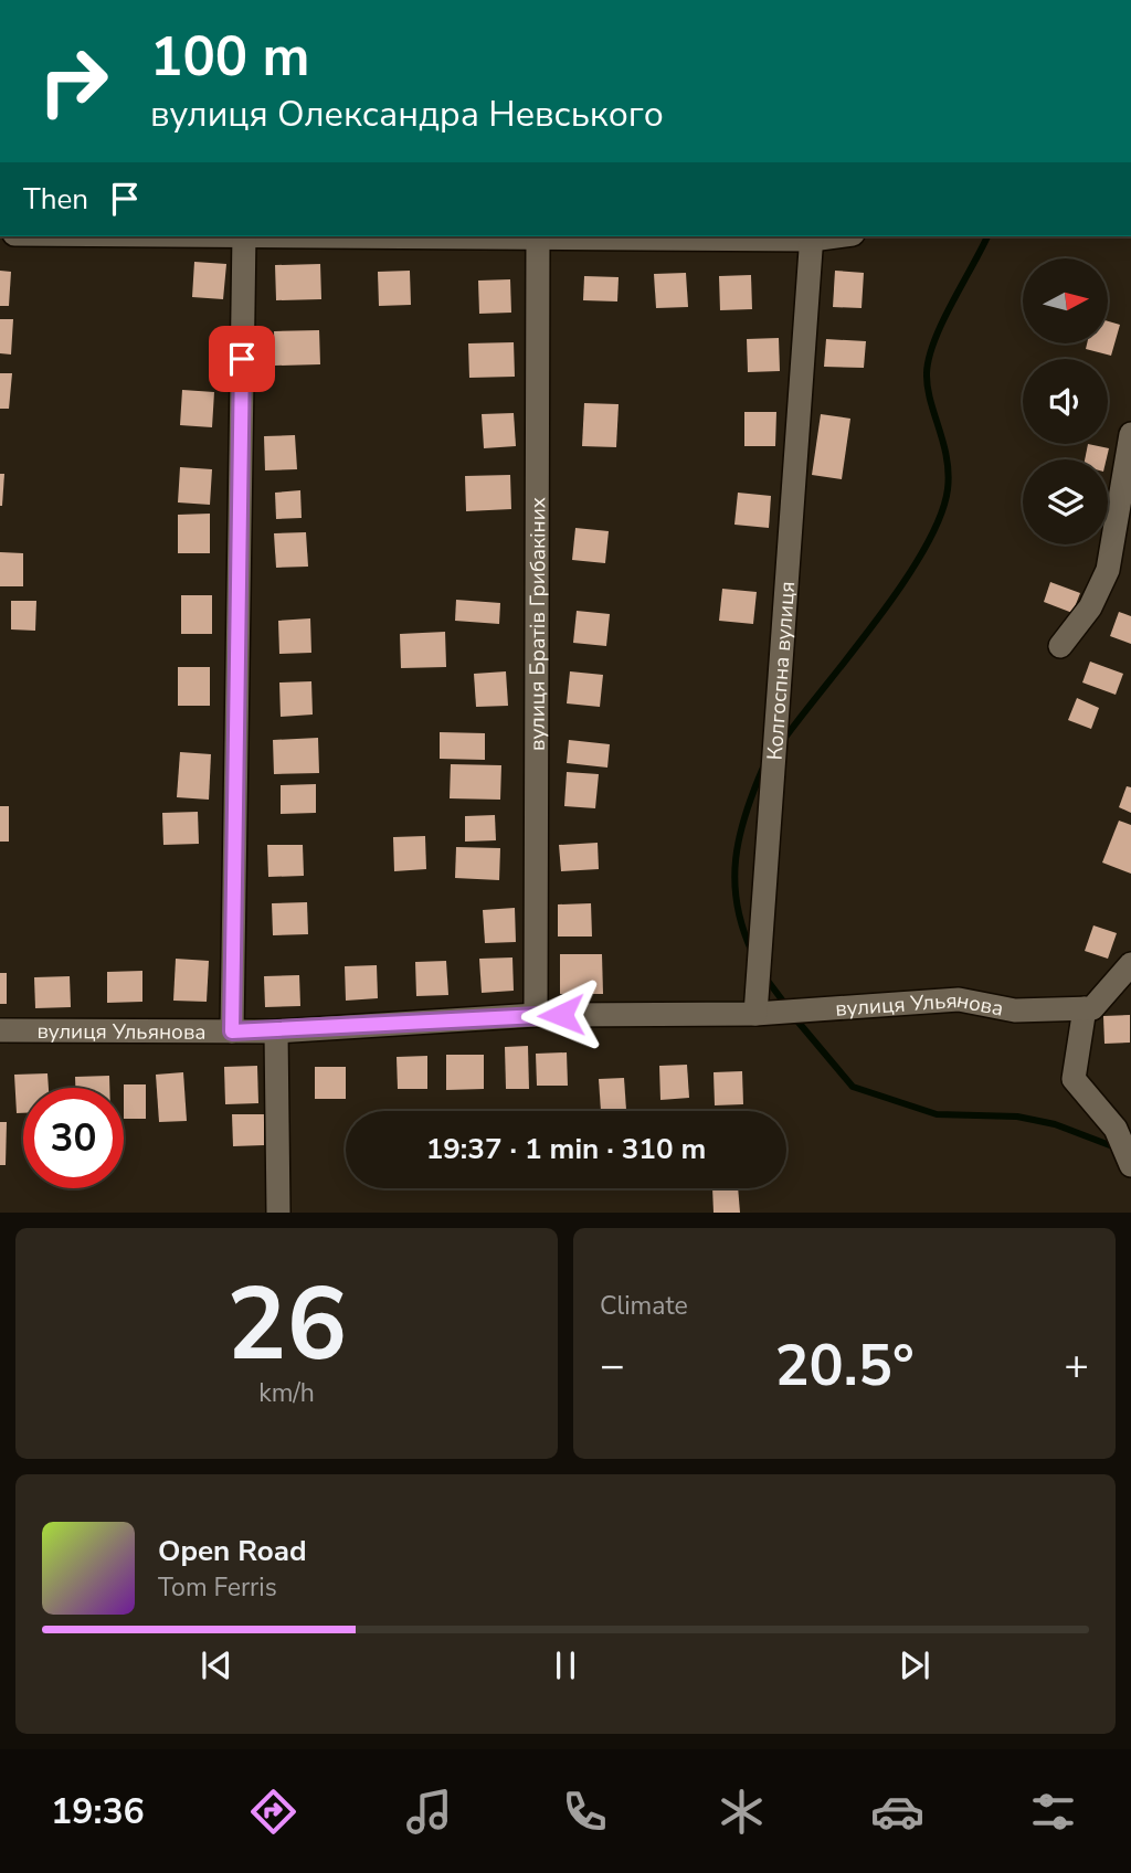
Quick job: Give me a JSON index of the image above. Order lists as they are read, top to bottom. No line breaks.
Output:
{"streets":{"street":["вулиця Братів Грибакіних","Колгоспна вулиця","вулиця Ульянова"]},"crossings":[["вулиця Братів Грибакіних","вулиця Ульянова"],["Колгоспна вулиця","вулиця Ульянова"]],"north":"right","page":{"turn":["100 m","вулиця Олександра Невського"],"then":"Then","limit":"30","trip":"19:37 · 1 min · 310 m","tile":[["26","km/h"],"Climate"],"heat":["−","20.5°","+"],"song":["Open Road","Tom Ferris"],"tabs":"19:36"}}
